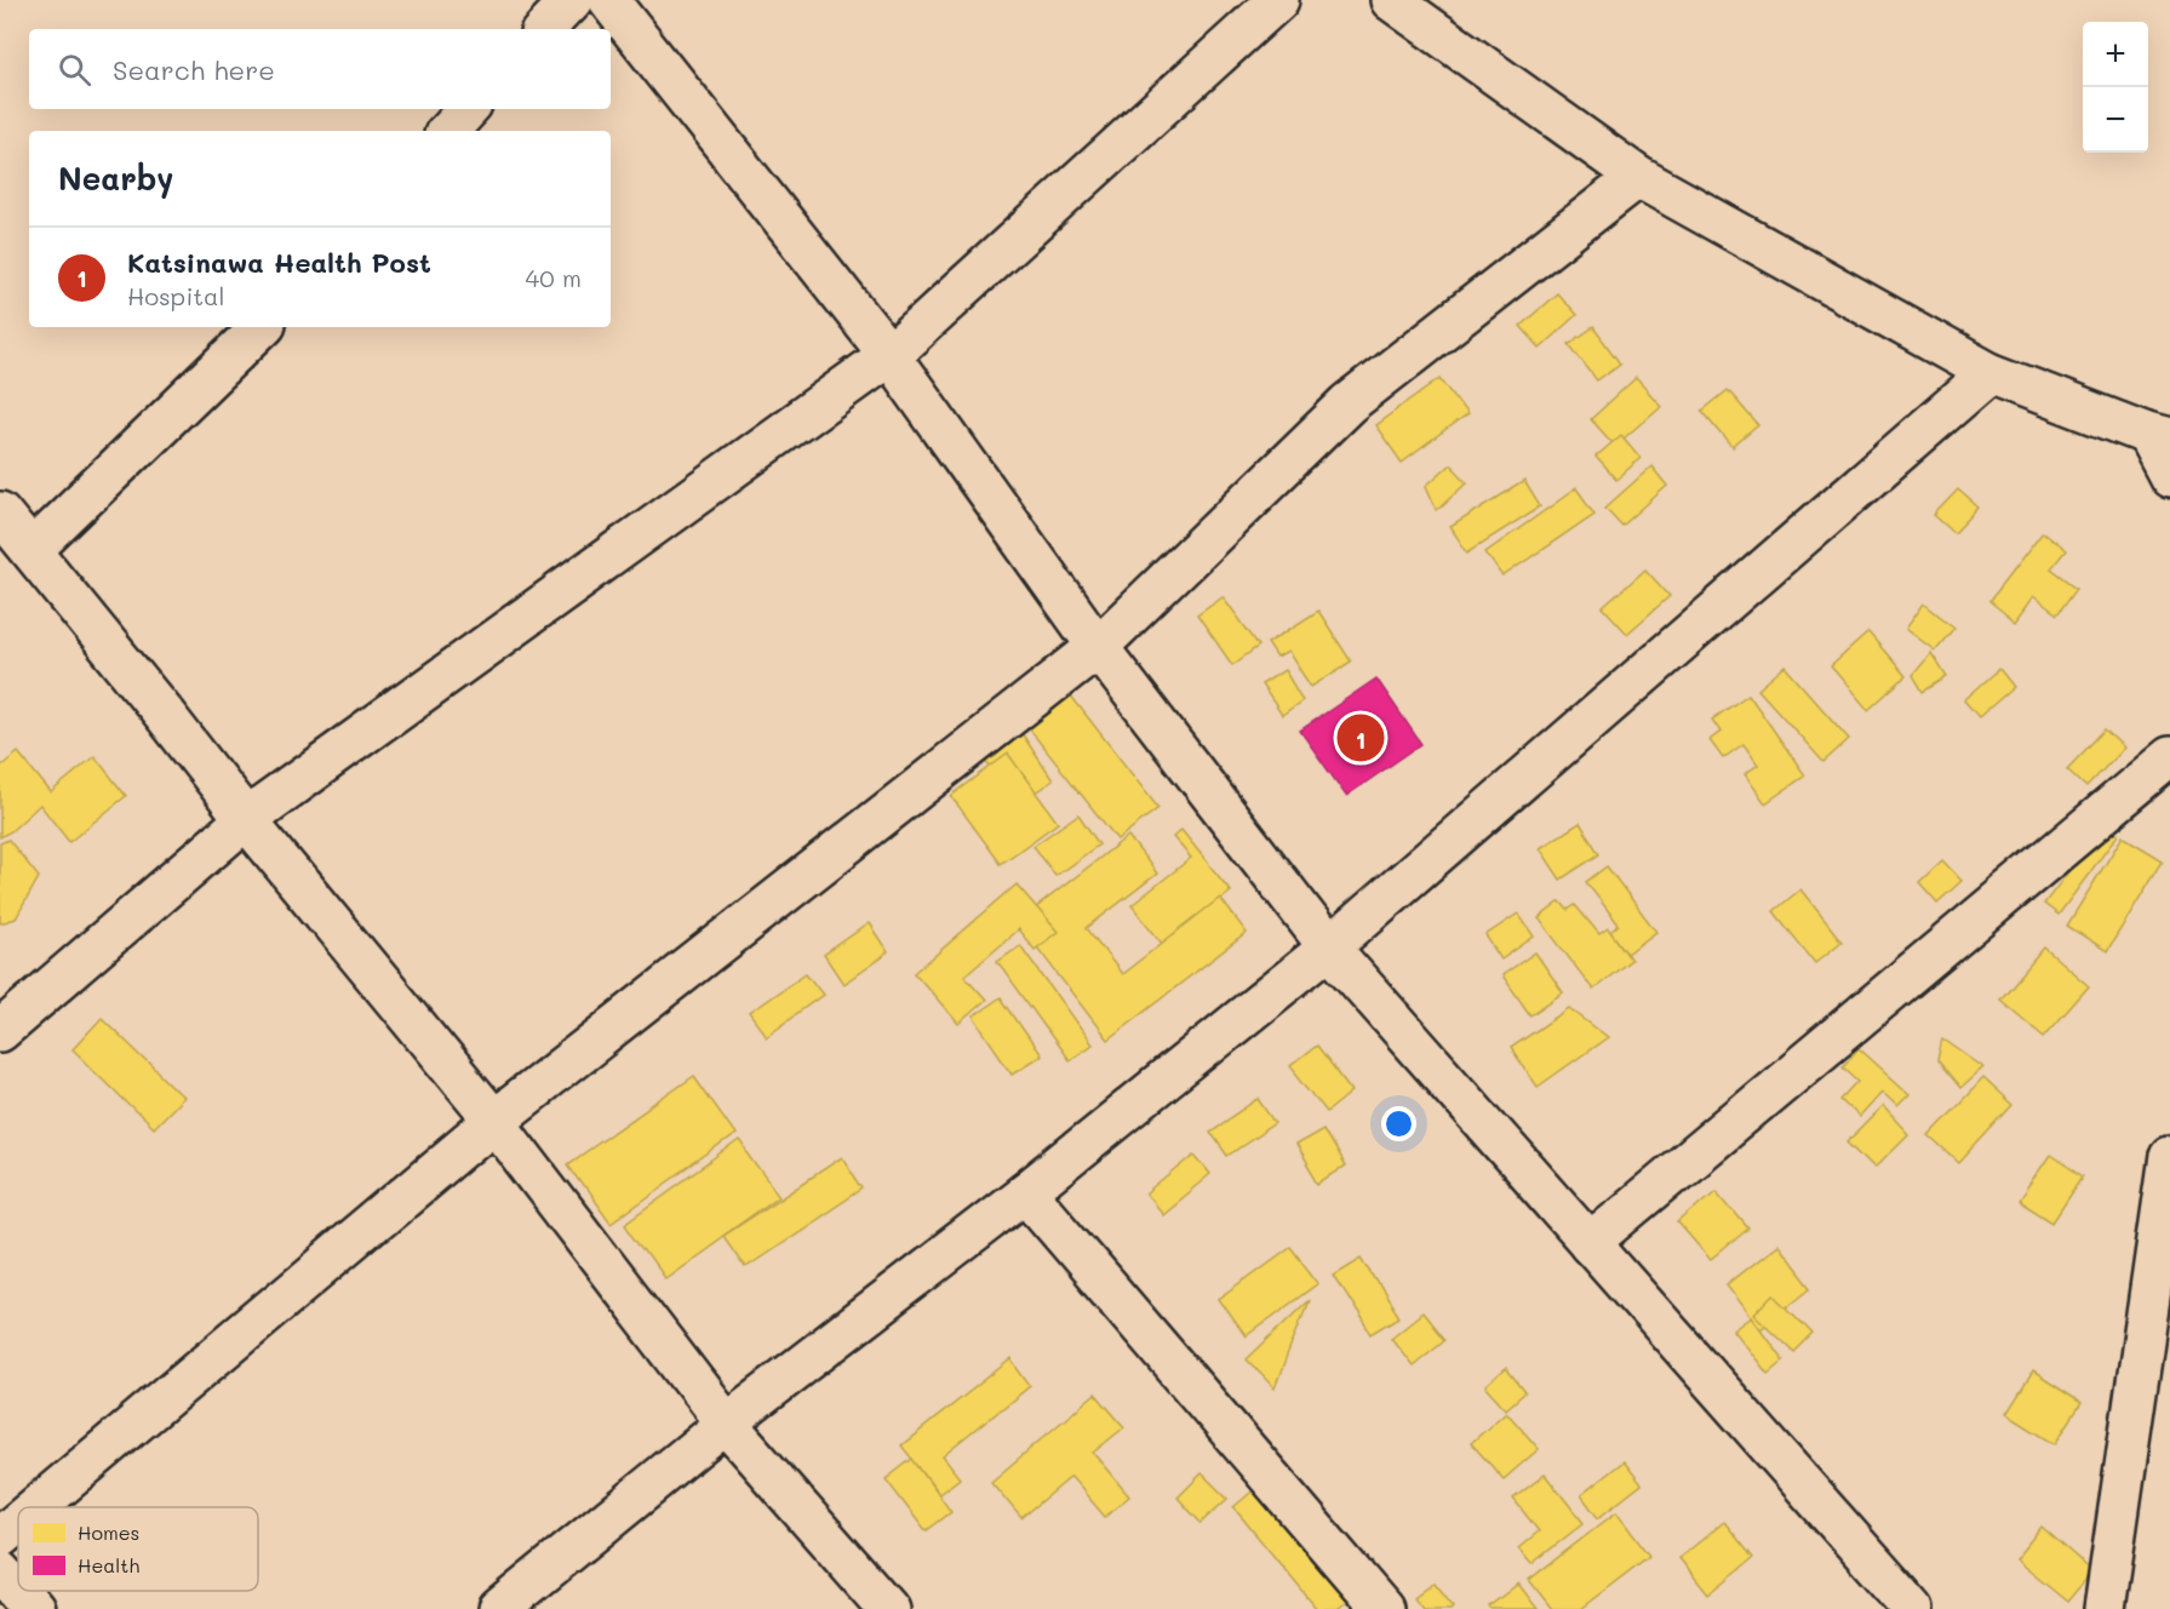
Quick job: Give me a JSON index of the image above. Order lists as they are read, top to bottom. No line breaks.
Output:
{"legend":["Homes","Health"],"page":{"map_buttons":["+","−"],"search":"Search here","heading":"Nearby","list":[{"mark":"1","name":"Katsinawa Health Post","note":"Hospital","value":"40 m"}],"pins":"1"}}
